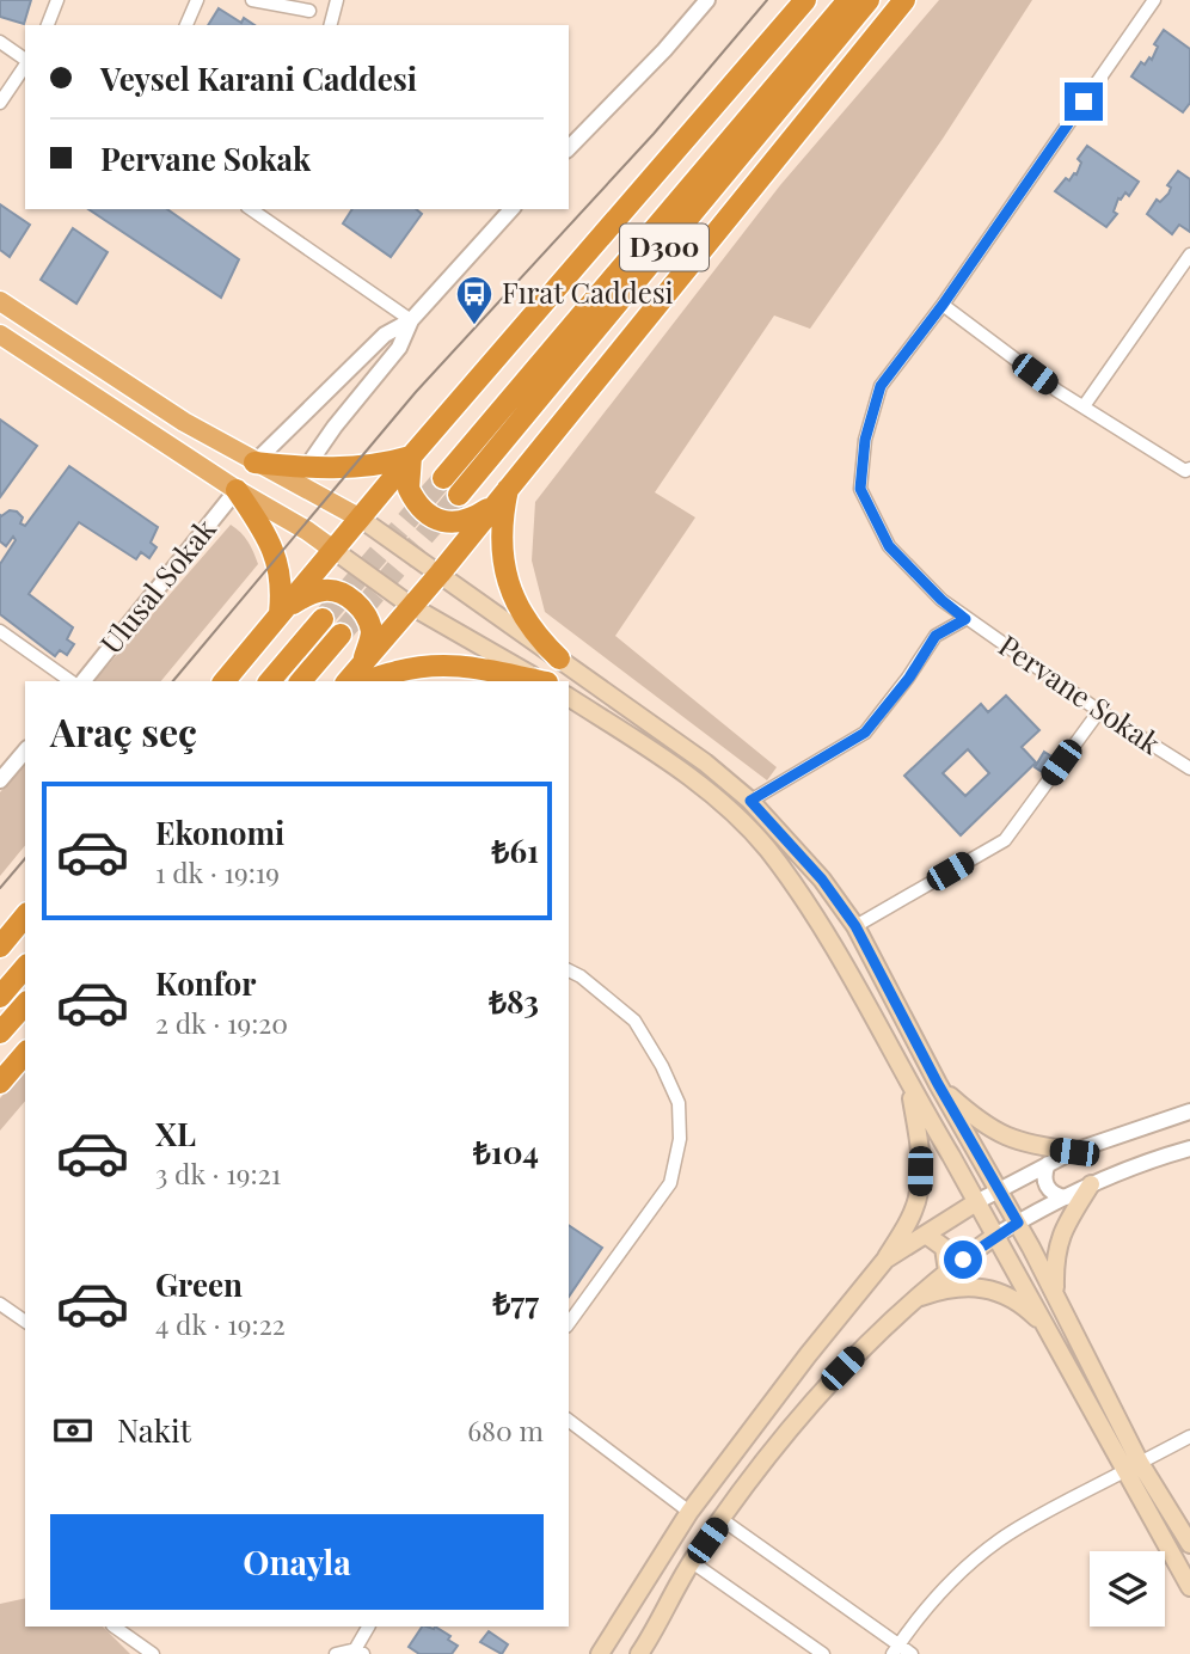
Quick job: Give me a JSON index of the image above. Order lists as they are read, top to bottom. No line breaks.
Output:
{"streets":{"highway":["D300"],"street":["Ulusal Sokak","Pervane Sokak"]},"places":{"bus stop":["Fırat Caddesi"]},"page":{"banner":["Veysel Karani Caddesi","Pervane Sokak"],"heading":"Araç seç","list":[{"name":"Ekonomi","note":"1 dk · 19:19","value":"₺61"},{"name":"Konfor","note":"2 dk · 19:20","value":"₺83"},{"name":"XL","note":"3 dk · 19:21","value":"₺104"},{"name":"Green","note":"4 dk · 19:22","value":"₺77"}],"pay":["Nakit","680 m"],"buttons":"Onayla"}}
